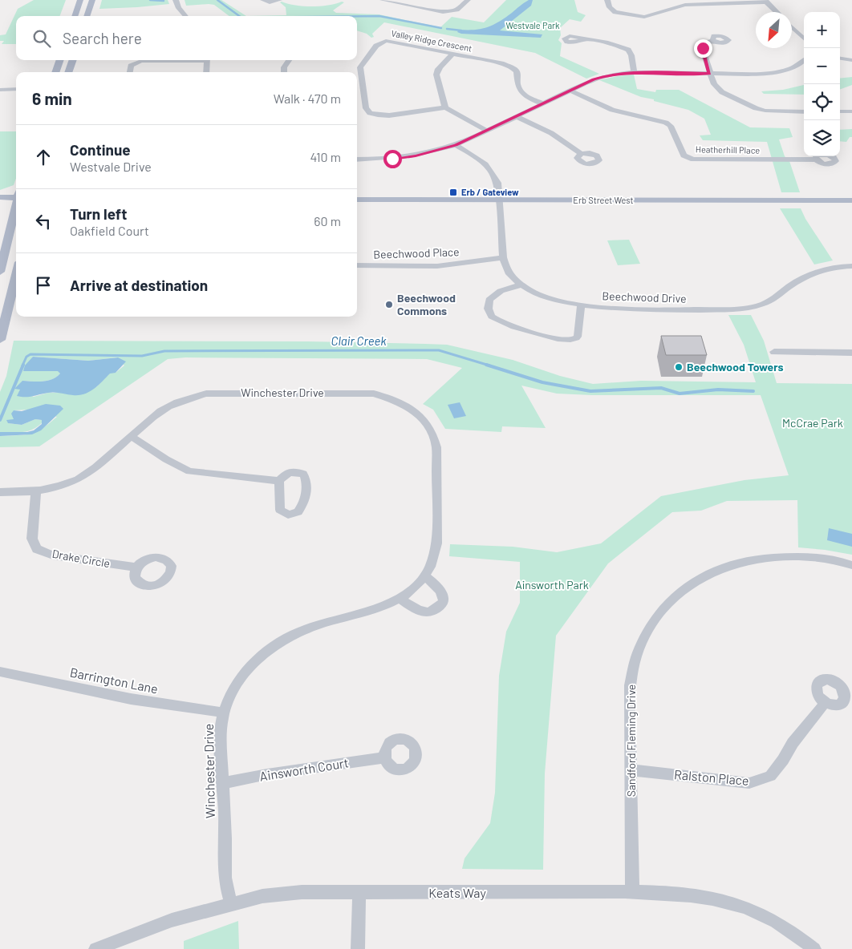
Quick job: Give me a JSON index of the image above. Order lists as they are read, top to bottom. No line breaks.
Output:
{"streets":{"main road":["Erb Street West"],"street":["Valley Ridge Crescent","Heatherhill Place","Beechwood Place","Beechwood Drive","Winchester Drive","Drake Circle","Barrington Lane","Sandford Fleming Drive","Ainsworth Court","Ralston Place","Keats Way"]},"crossings":[["Erb Street West","Beechwood Drive"],["Beechwood Place","Beechwood Drive"],["Winchester Drive","Drake Circle"],["Winchester Drive","Barrington Lane"],["Winchester Drive","Ainsworth Court"],["Winchester Drive","Keats Way"],["Sandford Fleming Drive","Ralston Place"],["Sandford Fleming Drive","Keats Way"]],"water":["Clair Creek"],"parks":["Westvale Park","McCrae Park","Ainsworth Park"],"places":{"transit":["Erb / Gateview"],"other":["Beechwood Commons","Beechwood Towers"]},"north":"bottom left","page":{"map_buttons":["+","−"],"search":"Search here","heading":["6 min","Walk · 470 m"],"list":[["Continue","Westvale Drive","410 m"],["Turn left","Oakfield Court","60 m"],"Arrive at destination"]}}
